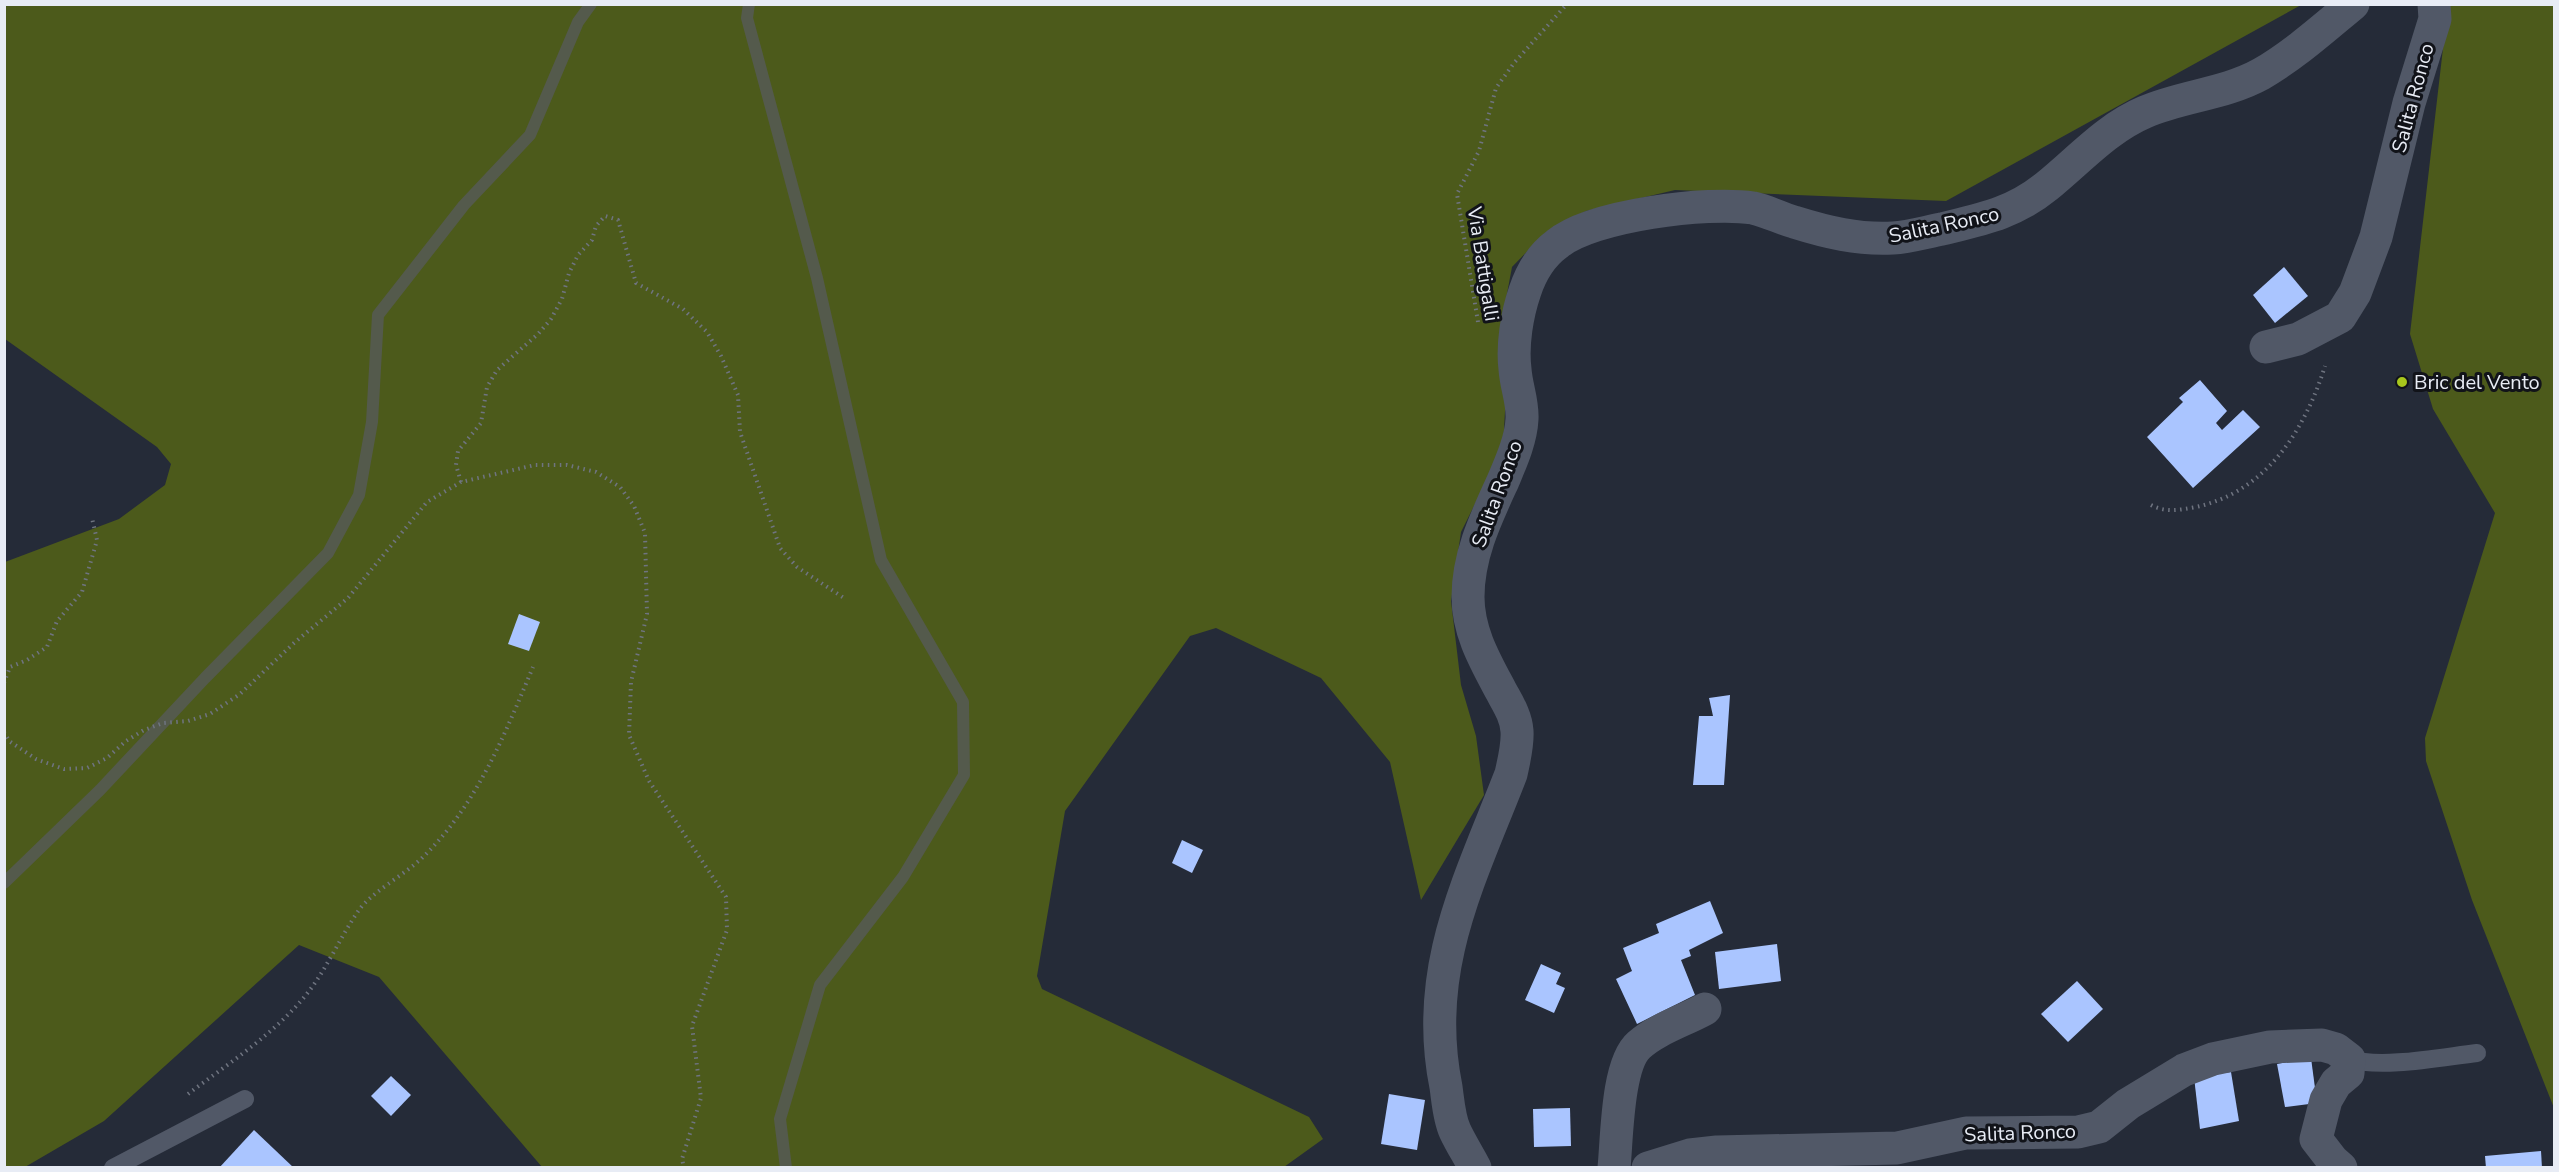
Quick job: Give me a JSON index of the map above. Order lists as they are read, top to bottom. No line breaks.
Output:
{"streets":{"street":["Salita Ronco"],"path":["Via Battigalli"]},"places":["Bric del Vento"]}
